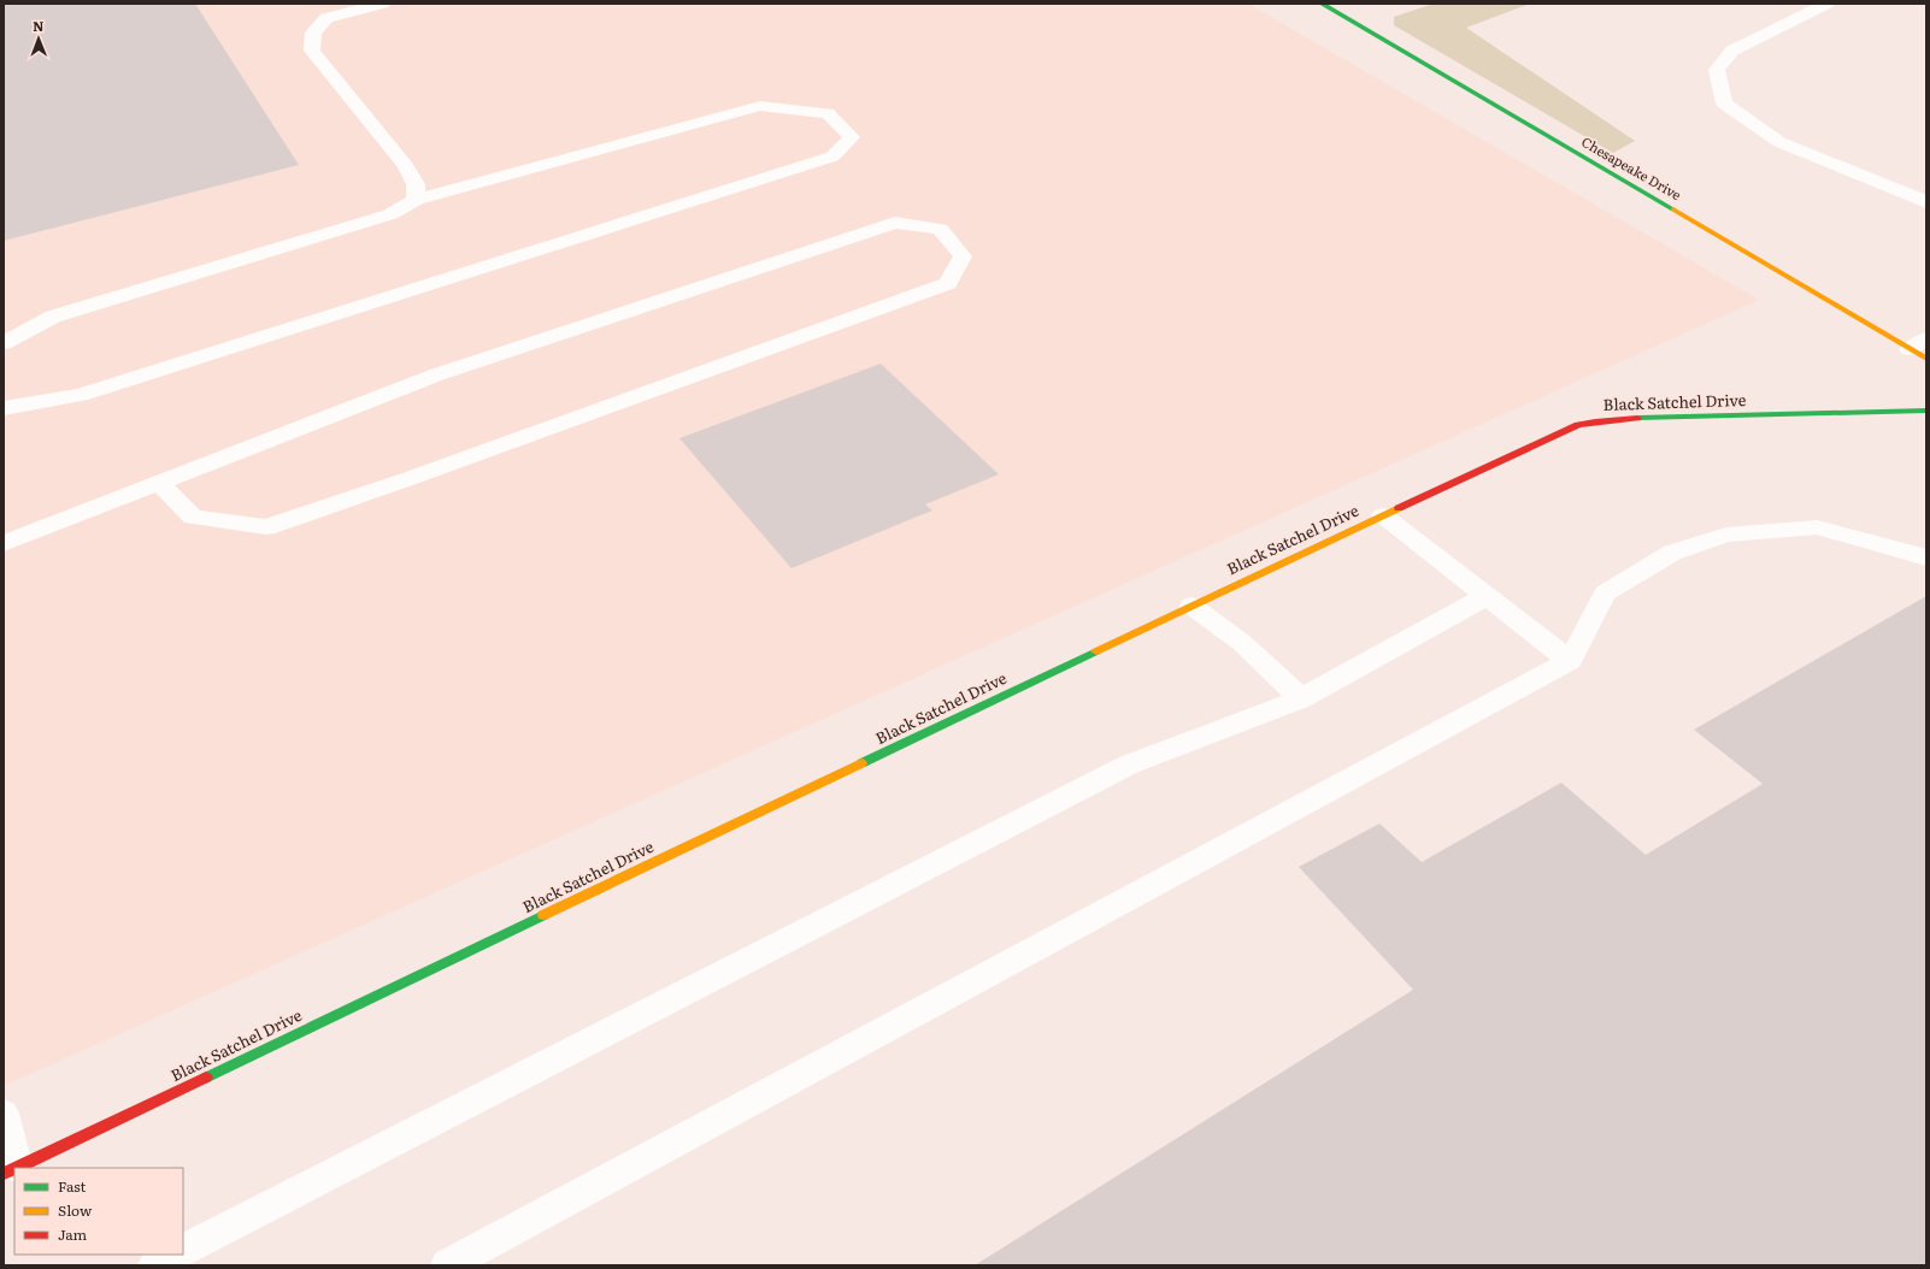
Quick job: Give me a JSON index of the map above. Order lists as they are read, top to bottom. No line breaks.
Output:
{"streets":{"street":["Chesapeake Drive","Black Satchel Drive"]},"legend":["Fast","Slow","Jam"],"north":"top"}
